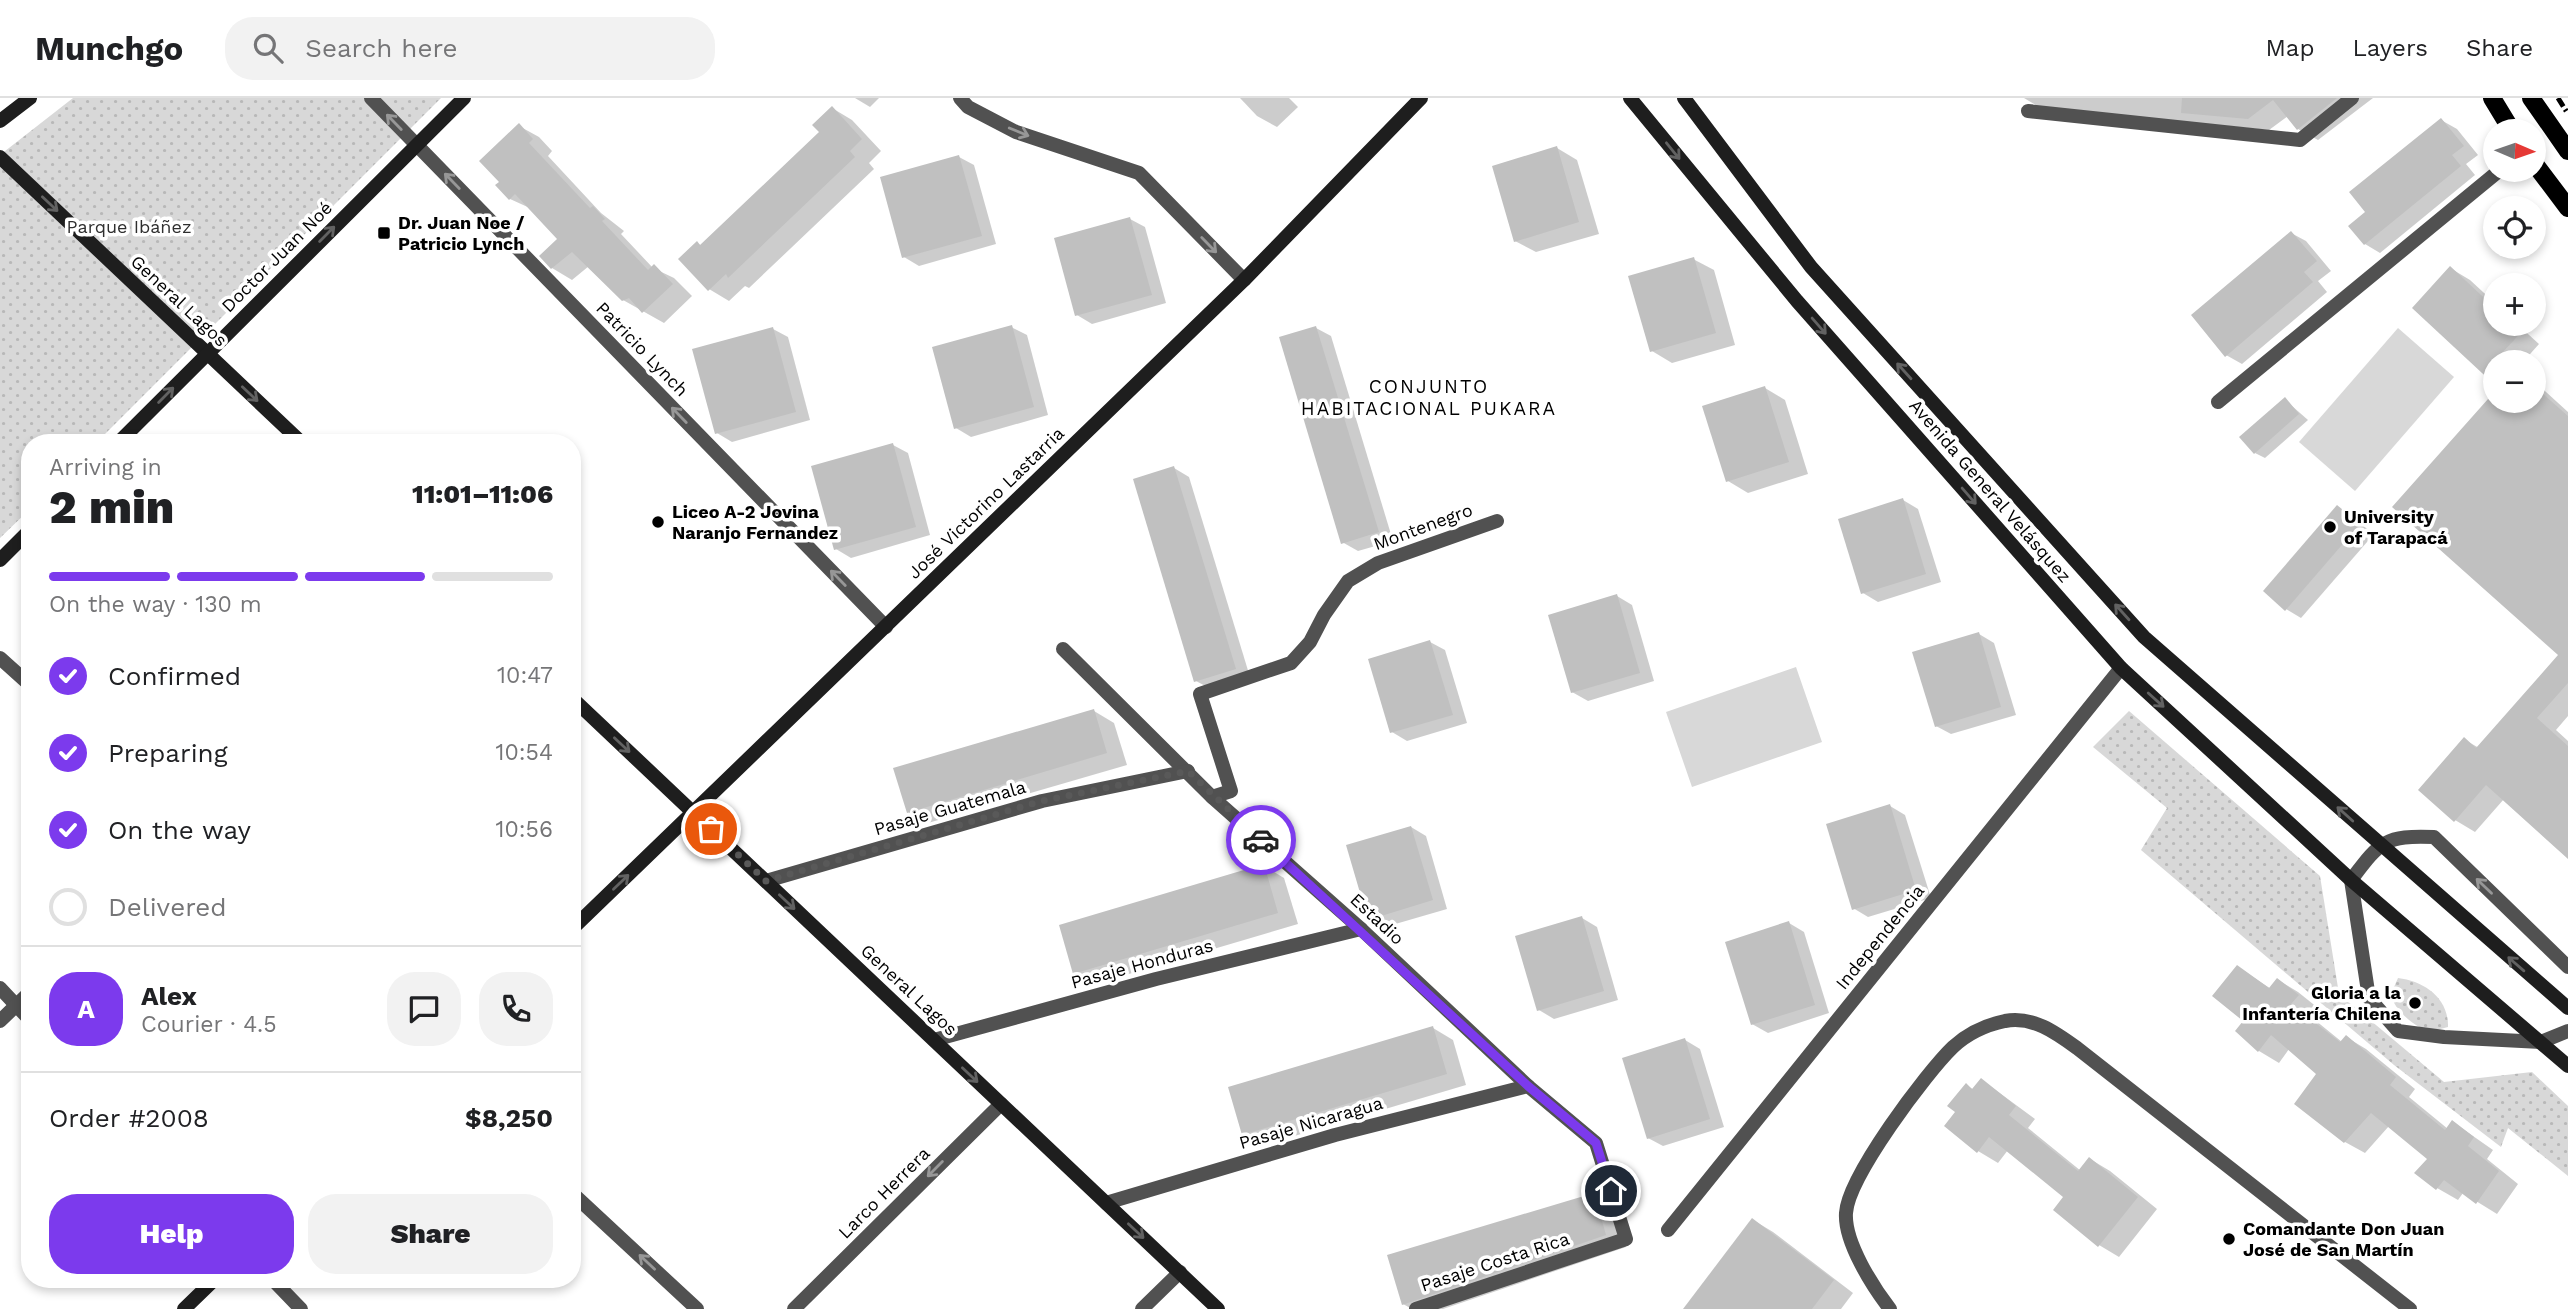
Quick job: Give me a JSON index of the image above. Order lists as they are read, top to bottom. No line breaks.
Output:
{"streets":{"main road":["Doctor Juan Noé","General Lagos","Avenida General Velásquez","José Victorino Lastarria"],"street":["Patricio Lynch","Montenegro","Pasaje Guatemala","Estadio","Independencia","Pasaje Honduras","Pasaje Nicaragua","Larco Herrera","Pasaje Costa Rica"]},"crossings":[["Doctor Juan Noé","General Lagos"],["Doctor Juan Noé","Patricio Lynch"],["General Lagos","José Victorino Lastarria"],["General Lagos","Pasaje Guatemala"],["General Lagos","Pasaje Honduras"],["General Lagos","Pasaje Nicaragua"],["General Lagos","Larco Herrera"],["Patricio Lynch","José Victorino Lastarria"],["Avenida General Velásquez","Independencia"],["Montenegro","Estadio"],["Pasaje Guatemala","Estadio"],["Estadio","Pasaje Honduras"],["Estadio","Pasaje Nicaragua"],["Estadio","Pasaje Costa Rica"]],"one_way":["Doctor Juan Noé","General Lagos","Patricio Lynch","Larco Herrera"],"districts":["CONJUNTO HABITACIONAL PUKARA"],"parks":["Parque Ibáñez"],"places":{"transit":["Dr. Juan Noe / Patricio Lynch"],"other":["Liceo A-2 Jovina Naranjo Fernandez","University of Tarapacá","Gloria a la Infantería Chilena","Comandante Don Juan José de San Martín"]},"north":"right","page":{"header":"Munchgo","search":"Search here","nav":["Map","Layers","Share"],"map_buttons":["+","−"],"heading":["2 min","Arriving in","11:01–11:06"],"panel":["Alex","Courier · 4.5","Order #2008","$8,250"],"bar":"On the way · 130 m","list":[["Confirmed","10:47"],["Preparing","10:54"],["On the way","10:56"],"Delivered"],"round":"A","buttons":["Help","Share"]}}
